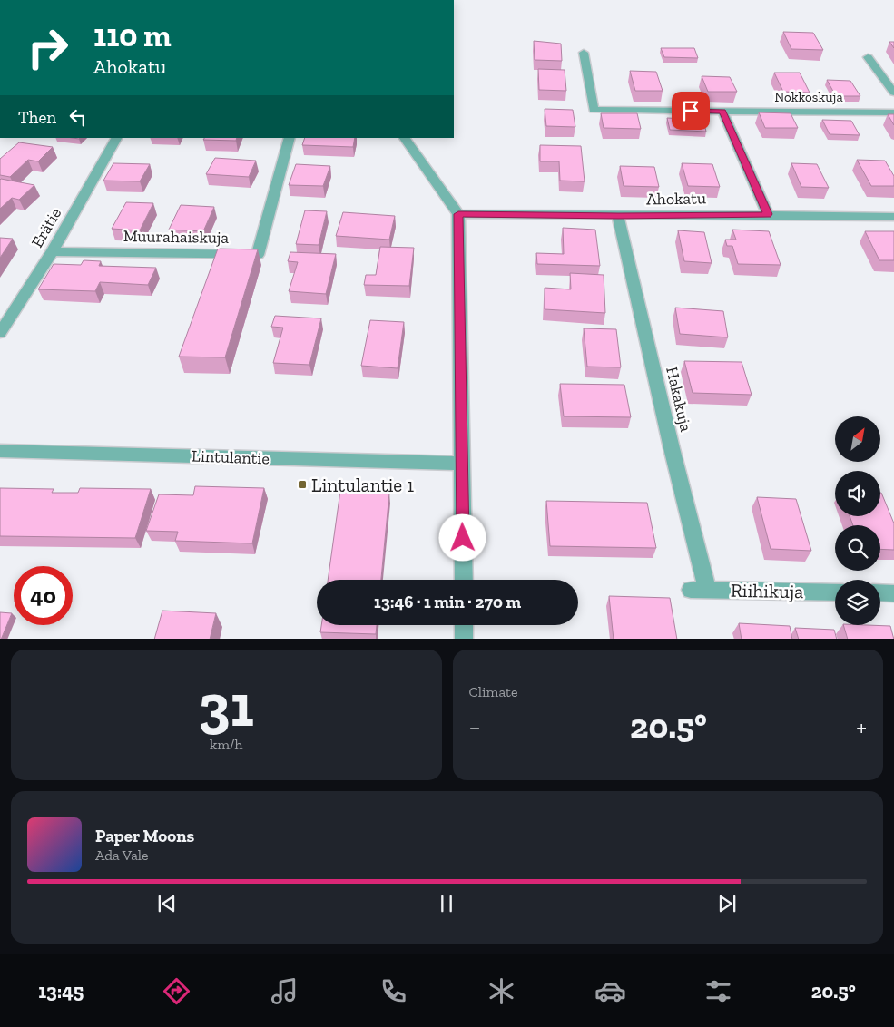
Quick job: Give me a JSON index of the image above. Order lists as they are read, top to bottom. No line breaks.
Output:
{"streets":{"street":["Nokkoskuja","Ahokatu","Erätie","Muurahaiskuja","Hakakuja","Lintulantie","Riihikuja"]},"crossings":[["Ahokatu","Hakakuja"],["Erätie","Muurahaiskuja"],["Hakakuja","Riihikuja"]],"places":{"transit":["Lintulantie 1"]},"north":"top right","page":{"turn":["110 m","Ahokatu"],"then":"Then","limit":"40","trip":"13:46 · 1 min · 270 m","tile":[["31","km/h"],"Climate"],"heat":["−","20.5°","+"],"song":["Paper Moons","Ada Vale"],"tabs":["13:45","20.5°"]}}
